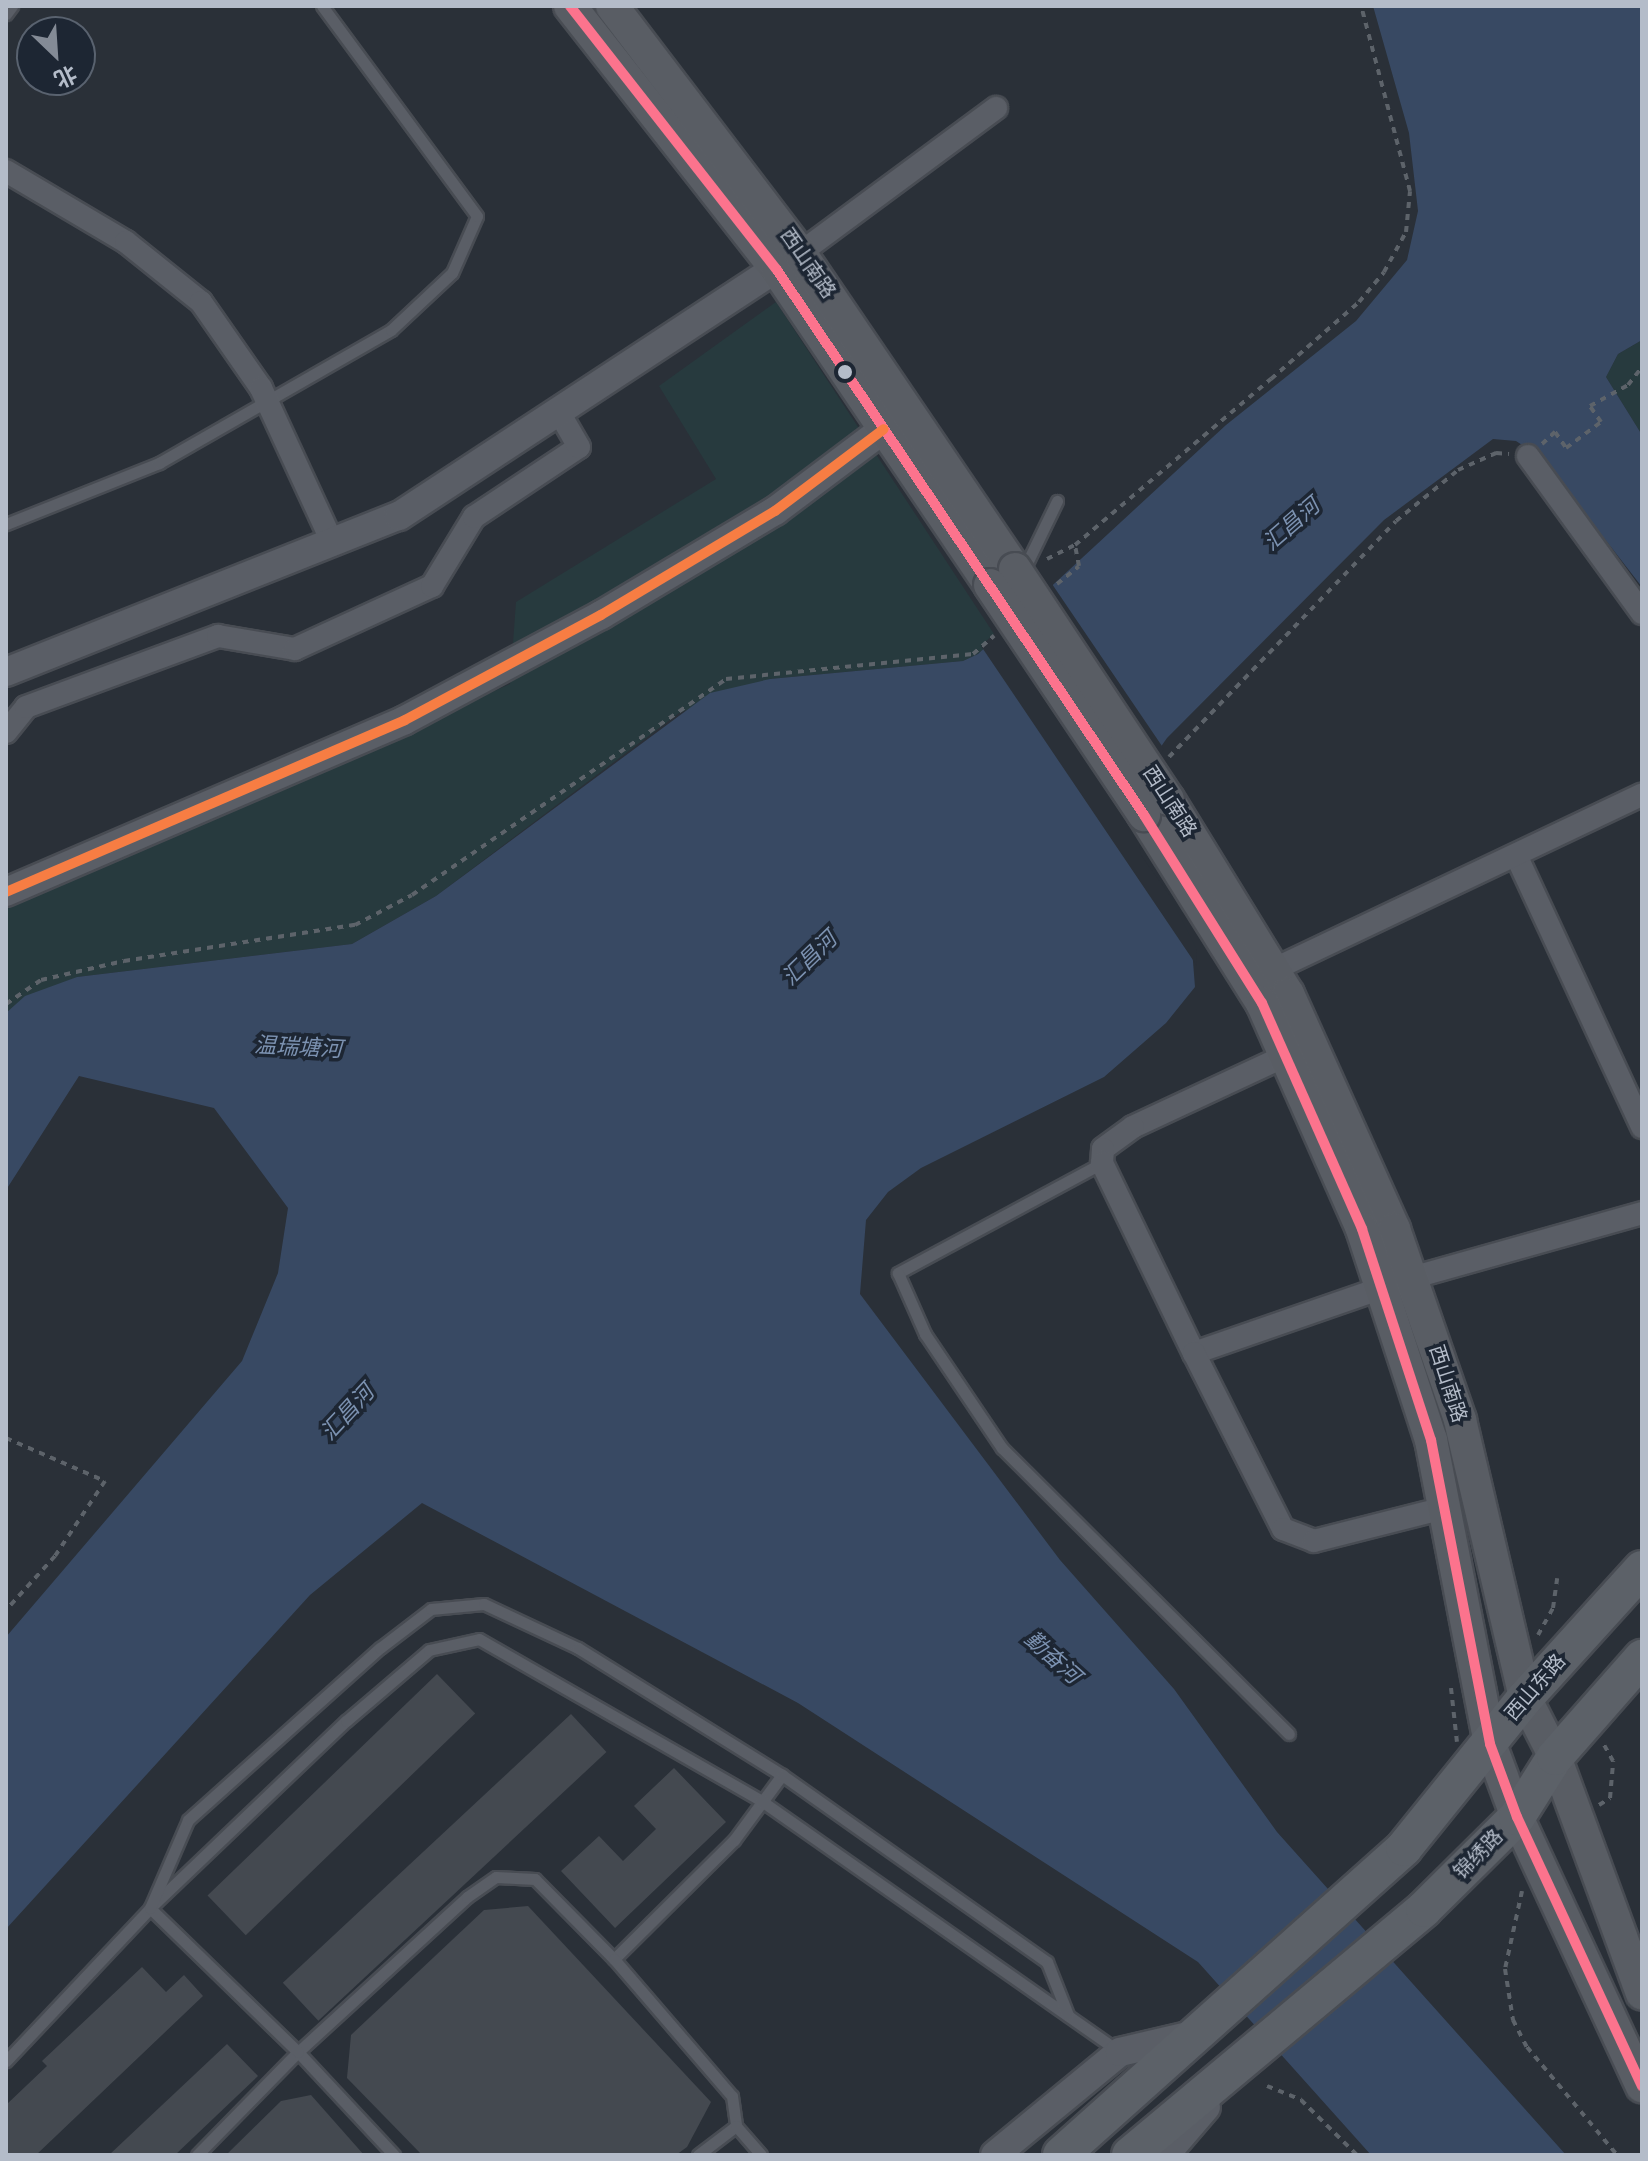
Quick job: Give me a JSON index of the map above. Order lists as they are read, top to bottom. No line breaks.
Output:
{"streets":{"main road":["西山南路","西山东路","锦绣路"]},"crossings":[["西山南路","西山东路"],["西山南路","锦绣路"]],"water":["汇昌河","温瑞塘河","勤奋河"],"north":"bottom right"}
